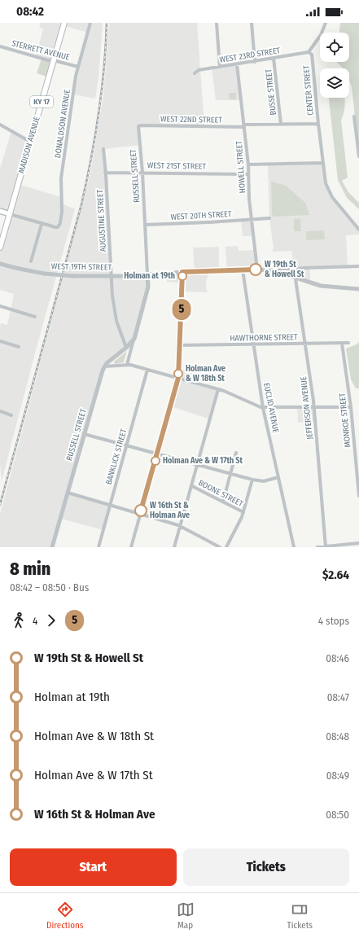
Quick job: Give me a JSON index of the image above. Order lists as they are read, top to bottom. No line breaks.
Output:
{"streets":{"main road":["KY 17","MADISON AVENUE"],"street":["STERRETT AVENUE","WEST 23RD STREET","CENTER STREET","BUSSE STREET","WEST 22ND STREET","DONALDSON AVENUE","WEST 21ST STREET","HOWELL STREET","RUSSELL STREET","WEST 20TH STREET","AUGUSTINE STREET","WEST 19TH STREET","HAWTHORNE STREET","EUCLID AVENUE","JEFFERSON AVENUE","MONROE STREET","BANKLICK STREET","BOONE STREET"]},"crossings":[["STERRETT AVENUE","DONALDSON AVENUE"],["STERRETT AVENUE","MADISON AVENUE"],["WEST 23RD STREET","CENTER STREET"],["WEST 23RD STREET","BUSSE STREET"],["WEST 23RD STREET","HOWELL STREET"],["CENTER STREET","WEST 22ND STREET"],["BUSSE STREET","WEST 22ND STREET"],["WEST 22ND STREET","HOWELL STREET"],["WEST 22ND STREET","RUSSELL STREET"],["WEST 21ST STREET","HOWELL STREET"],["WEST 21ST STREET","RUSSELL STREET"],["WEST 21ST STREET","AUGUSTINE STREET"],["HOWELL STREET","WEST 20TH STREET"],["HOWELL STREET","WEST 19TH STREET"],["RUSSELL STREET","WEST 20TH STREET"],["RUSSELL STREET","AUGUSTINE STREET"],["RUSSELL STREET","WEST 19TH STREET"],["AUGUSTINE STREET","WEST 19TH STREET"],["WEST 19TH STREET","EUCLID AVENUE"],["WEST 19TH STREET","JEFFERSON AVENUE"],["HAWTHORNE STREET","EUCLID AVENUE"],["HAWTHORNE STREET","JEFFERSON AVENUE"],["HAWTHORNE STREET","MONROE STREET"]],"places":["W 19th St & Howell St","Holman at 19th","Holman Ave & W 18th St","Holman Ave & W 17th St","W 16th St & Holman Ave"],"lines":["bus line 5"],"page":{"status":"08:42","on_map":"5","heading":["8 min","08:42 – 08:50 · Bus","$2.64"],"legs":["4","5","4 stops"],"list":[{"name":"W 19th St & Howell St","value":"08:46"},{"name":"Holman at 19th","value":"08:47"},{"name":"Holman Ave & W 18th St","value":"08:48"},{"name":"Holman Ave & W 17th St","value":"08:49"},{"name":"W 16th St & Holman Ave","value":"08:50"}],"buttons":["Start","Tickets"],"tabs":["Directions","Map","Tickets"]}}
